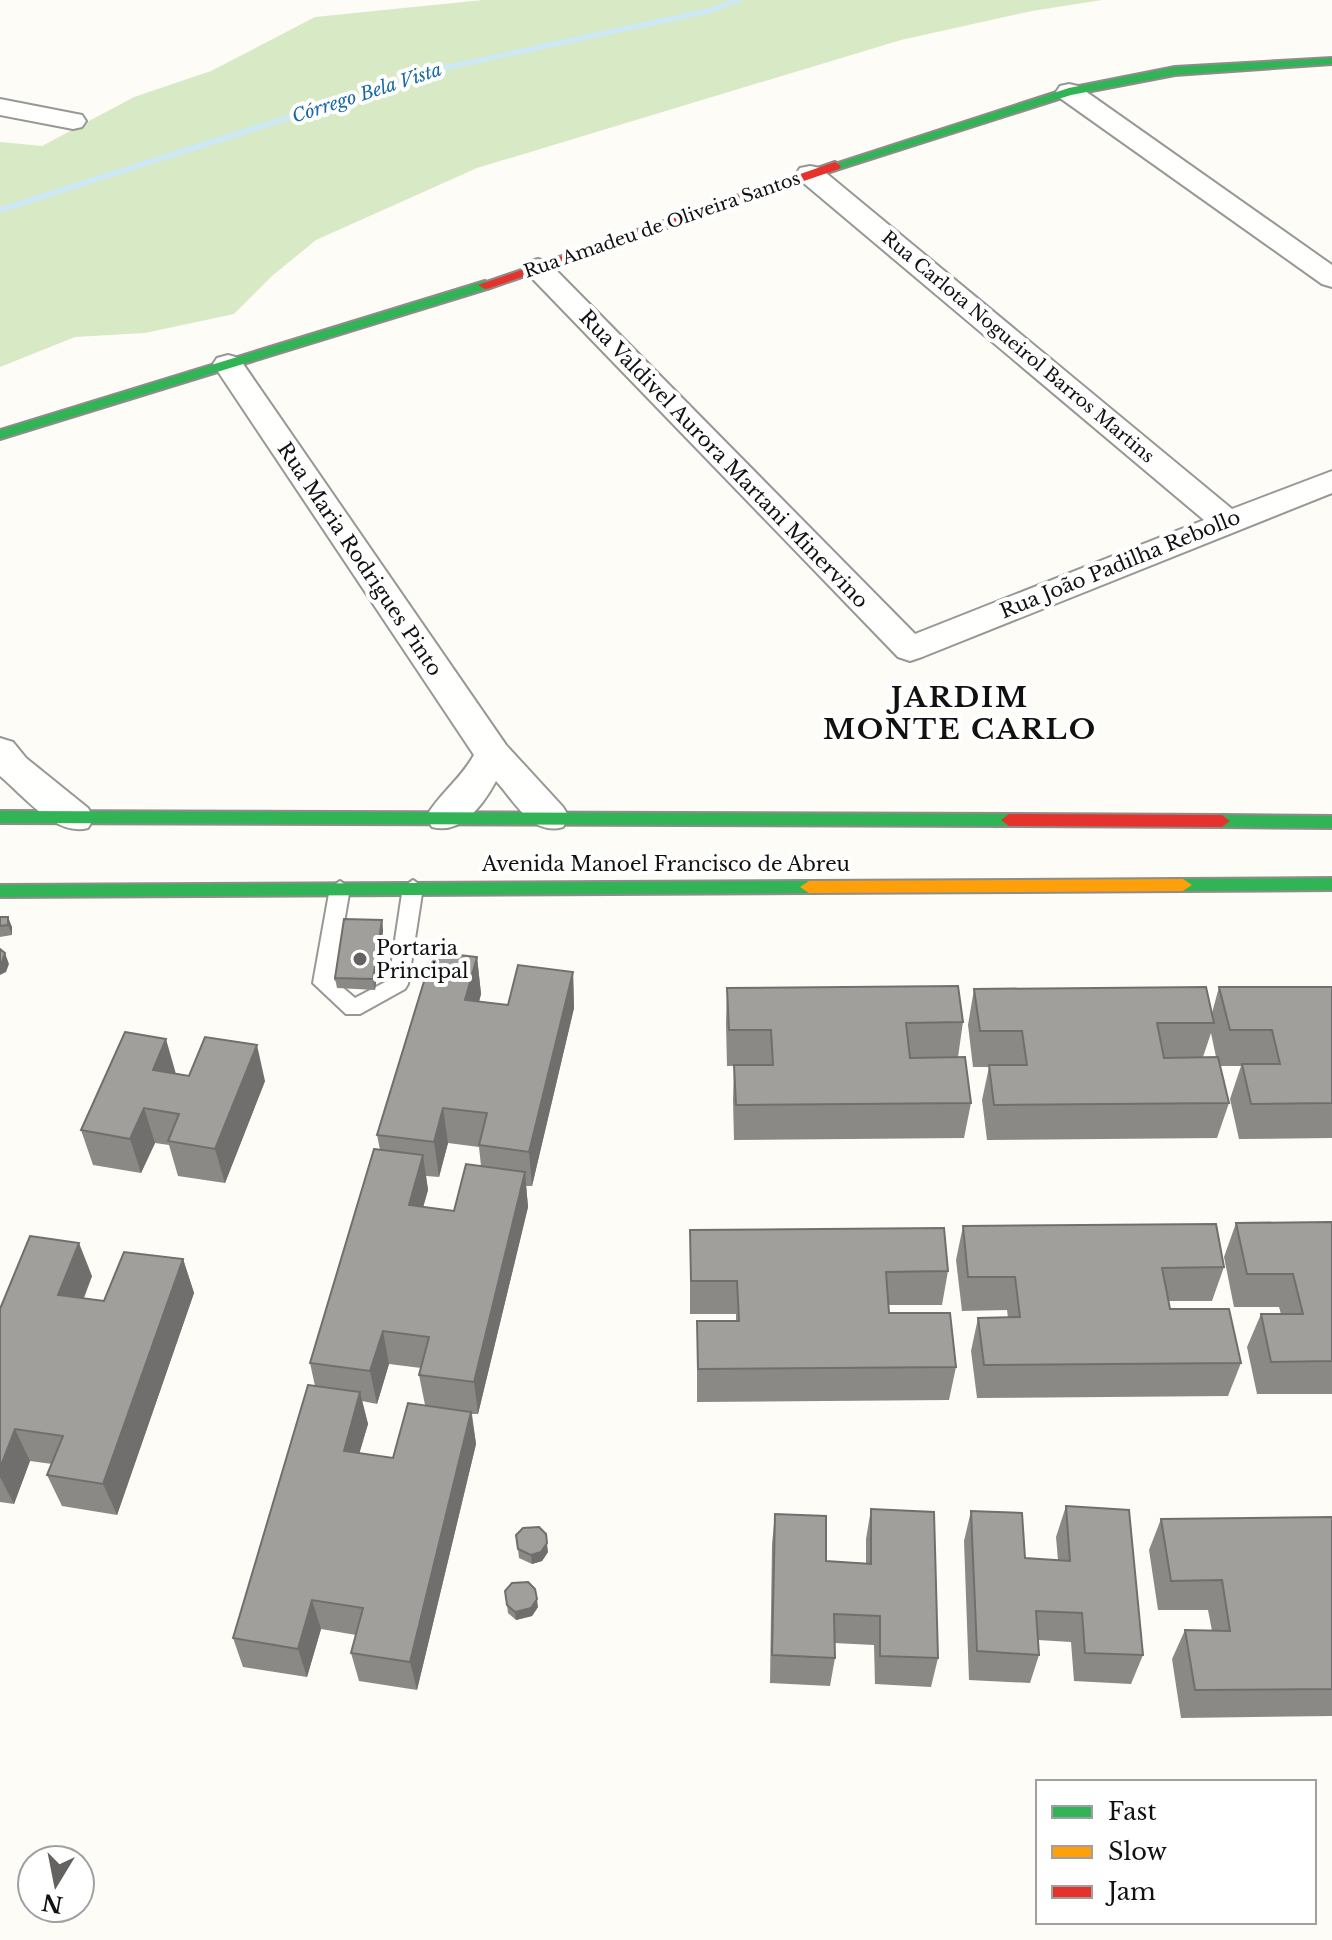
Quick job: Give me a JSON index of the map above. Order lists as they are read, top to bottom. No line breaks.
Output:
{"streets":{"main road":["Rua Amadeu de Oliveira Santos","Avenida Manoel Francisco de Abreu"],"street":["Rua Carlota Nogueirol Barros Martins","Rua Valdivel Aurora Martani Minervino","Rua Maria Rodrigues Pinto","Rua João Padilha Rebollo"]},"crossings":[["Rua Amadeu de Oliveira Santos","Rua Carlota Nogueirol Barros Martins"],["Rua Amadeu de Oliveira Santos","Rua Valdivel Aurora Martani Minervino"],["Rua Amadeu de Oliveira Santos","Rua Maria Rodrigues Pinto"],["Rua Carlota Nogueirol Barros Martins","Rua João Padilha Rebollo"],["Rua Valdivel Aurora Martani Minervino","Rua João Padilha Rebollo"]],"districts":["JARDIM MONTE CARLO"],"water":["Córrego Bela Vista"],"places":["Portaria Principal"],"legend":["Fast","Slow","Jam"],"north":"bottom"}
